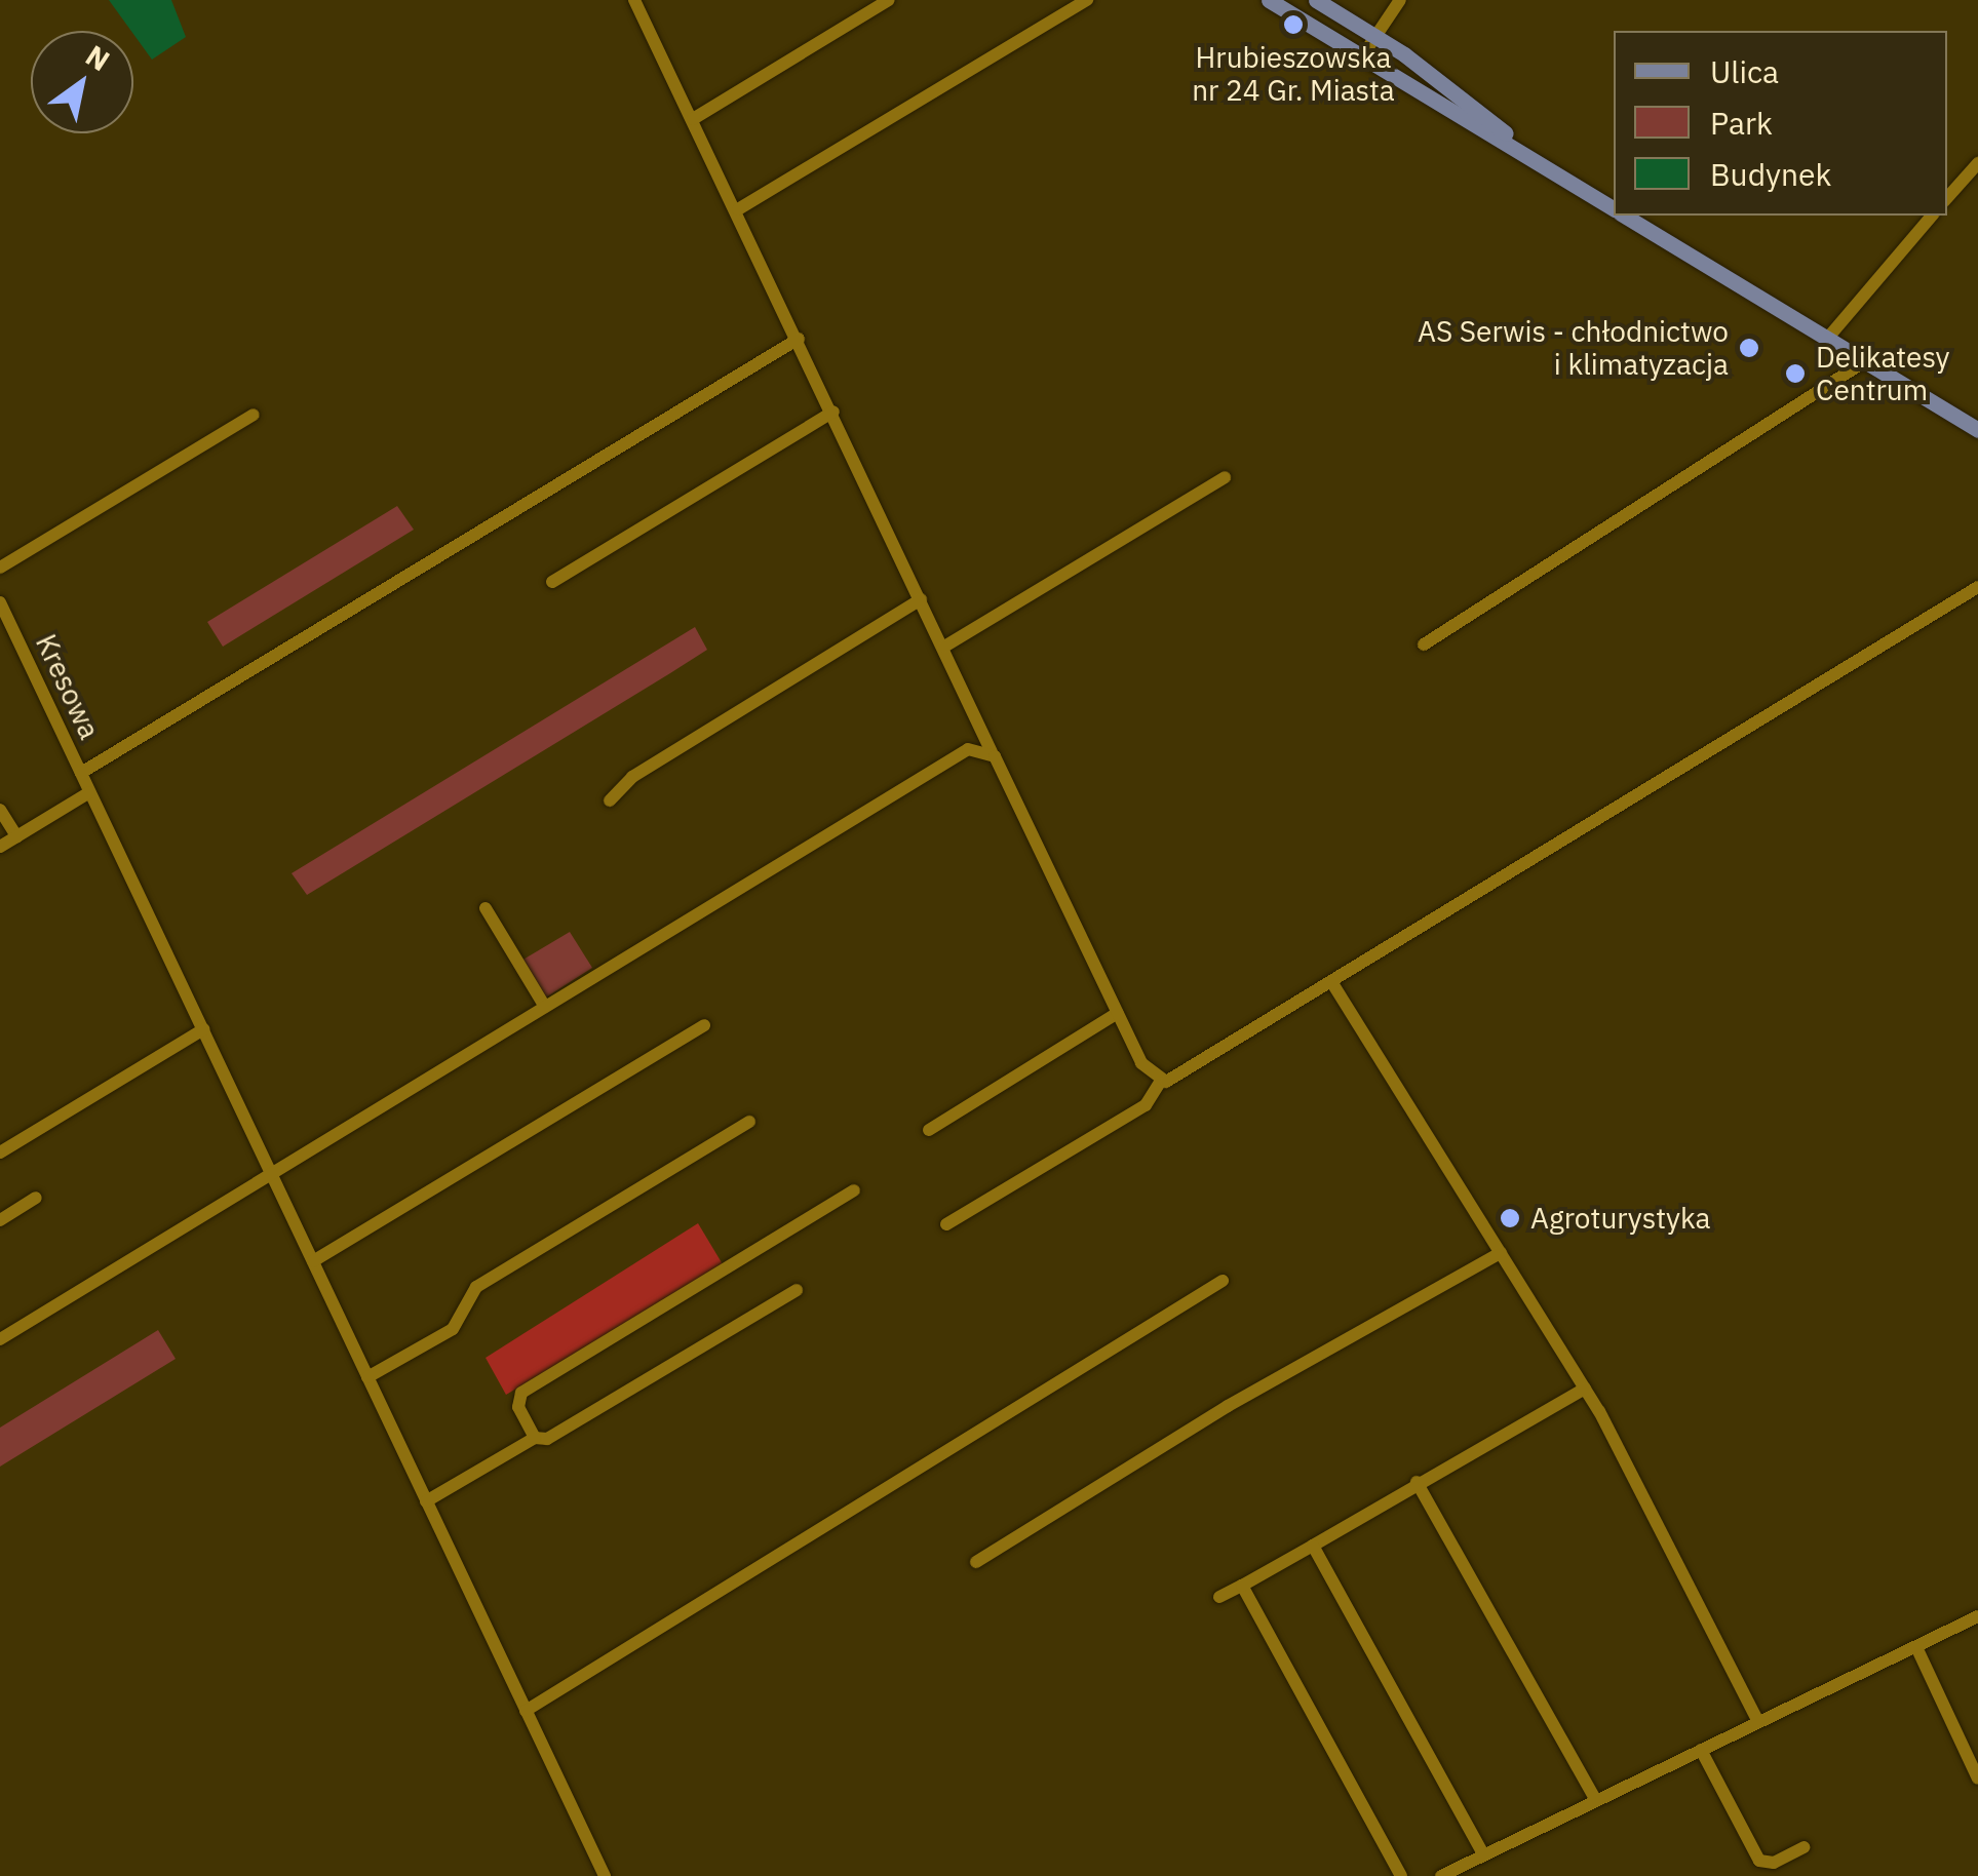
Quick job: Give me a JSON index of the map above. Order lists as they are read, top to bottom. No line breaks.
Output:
{"streets":{"street":["Kresowa"]},"places":["Hrubieszowska nr 24 Gr. Miasta","AS Serwis - chłodnictwo i klimatyzacja","Delikatesy Centrum","Agroturystyka"],"legend":["Ulica","Park","Budynek"],"north":"top right"}
